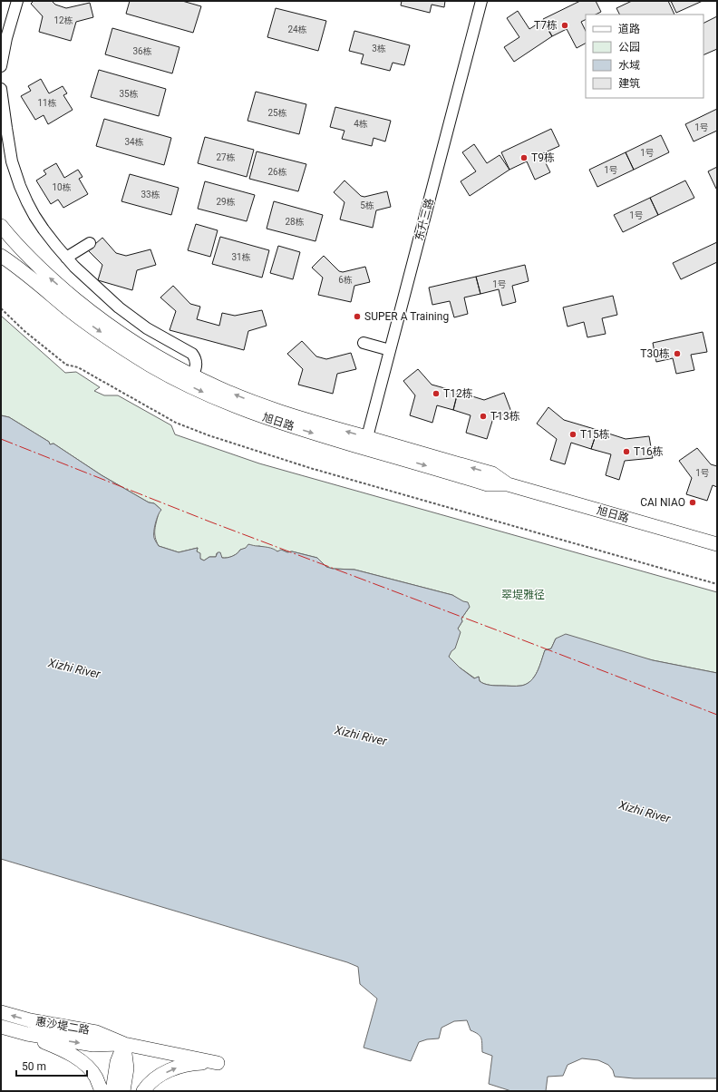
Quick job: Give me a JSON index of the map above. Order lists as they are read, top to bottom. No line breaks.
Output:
{"streets":{"main road":["旭日路","惠沙堤二路"],"street":["东升三路"]},"crossings":[["东升三路","旭日路"]],"water":["Xizhi River"],"parks":["翠堤雅径"],"places":["T7栋","T9栋","SUPER A Training","T30栋","T12栋","T13栋","T15栋","T16栋","CAI NIAO"],"house_numbers":["12栋","24栋","3栋","36栋","35栋","11栋","25栋","4栋","1号","34栋","1号","27栋","1号","26栋","10栋","33栋","29栋","5栋","1号","28栋","31栋","6栋","1号","1号"],"legend":["道路","公园","水域","建筑"],"scale_bar":"50 m"}
